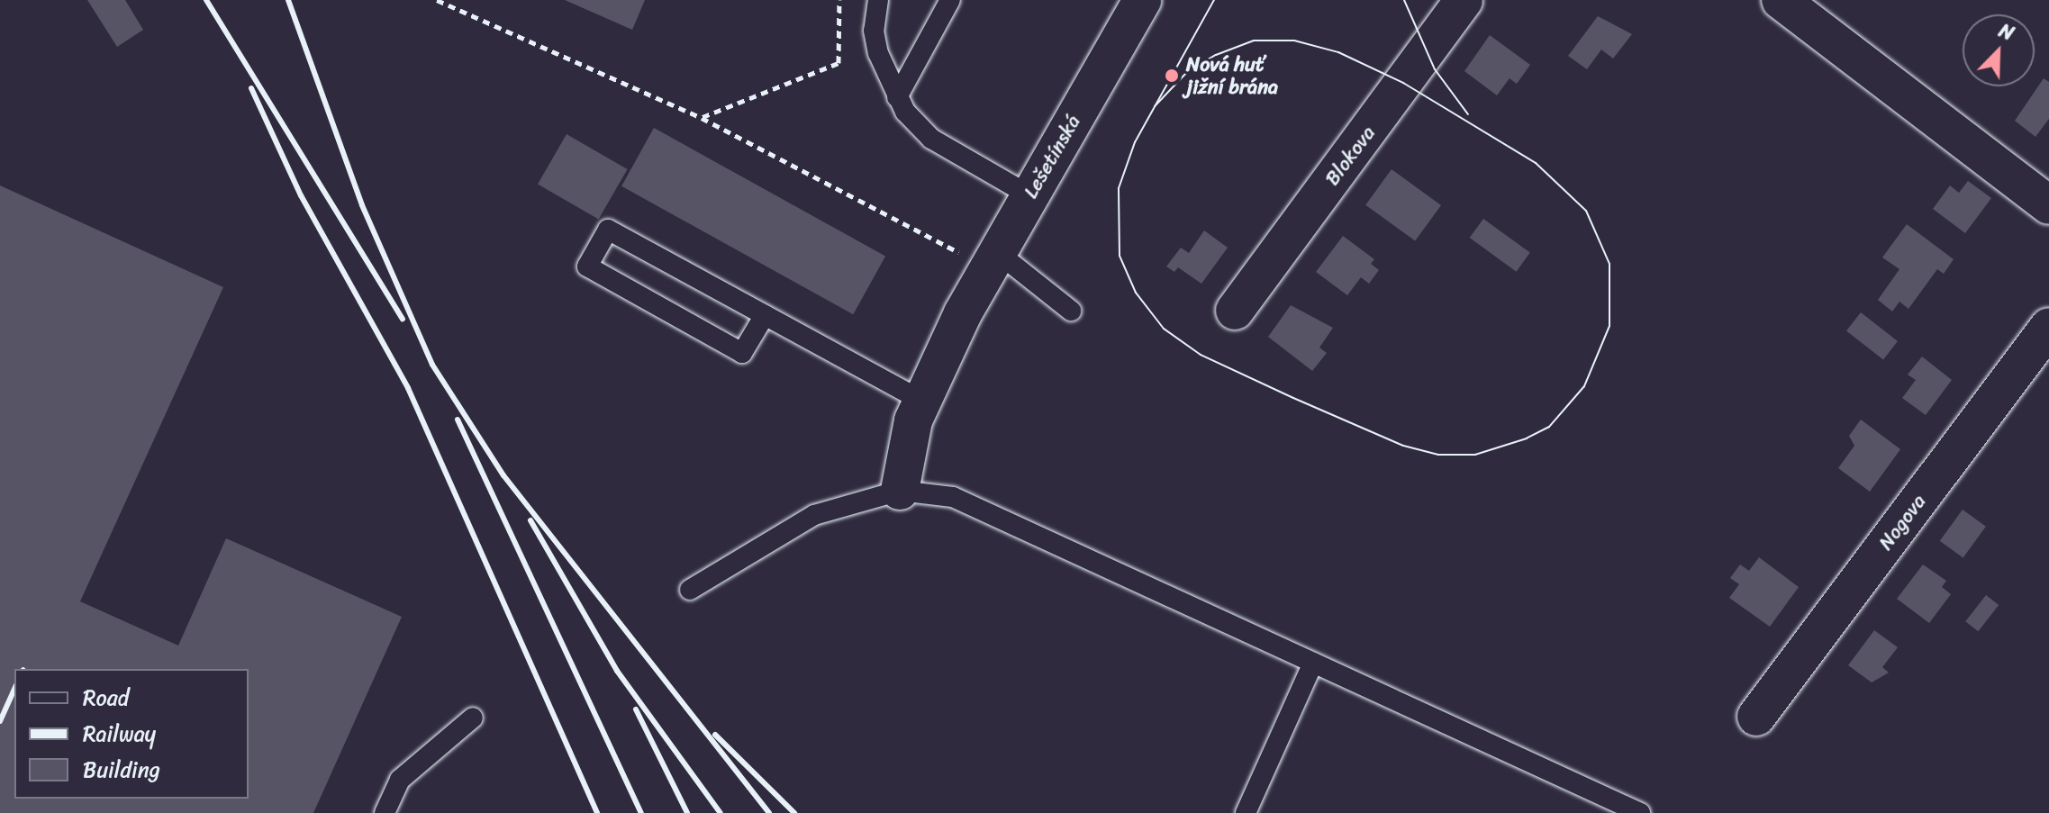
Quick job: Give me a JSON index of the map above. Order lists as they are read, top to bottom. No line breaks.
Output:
{"streets":{"street":["Blokova","Lešetínská","Nogova"]},"places":["Nová huť jižní brána"],"legend":["Road","Railway","Building"],"north":"top right"}
